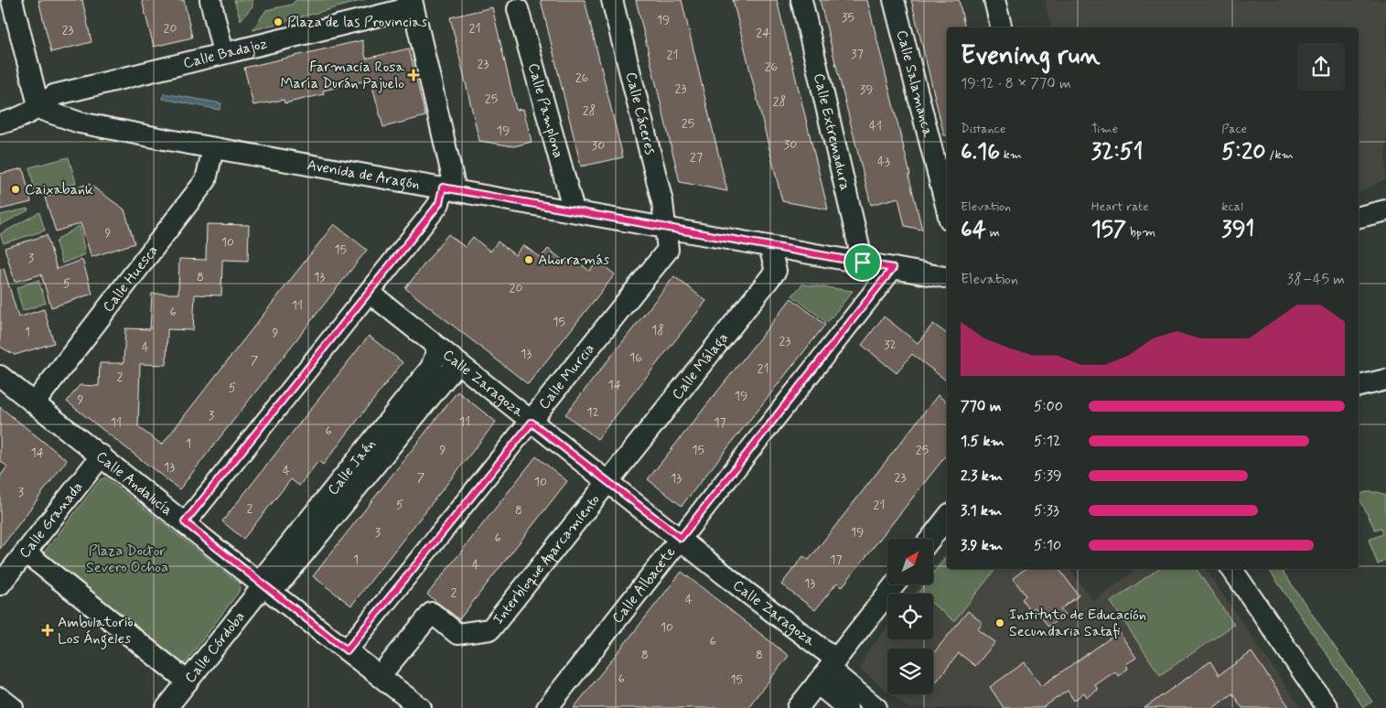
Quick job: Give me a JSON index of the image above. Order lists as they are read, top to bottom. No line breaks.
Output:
{"streets":{"street":["Calle Badajoz","Calle Salamanca","Calle Pamplona","Calle Cáceres","Calle Extremadura","Avenida de Aragón","Calle Huesca","Calle Málaga","Calle Murcia","Calle Zaragoza","Calle Jaén","Calle Andalucía","Calle Granada","Interbloque Aparcamiento","Calle Albacete","Calle Córdoba"]},"crossings":[["Calle Badajoz","Avenida de Aragón"],["Calle Pamplona","Avenida de Aragón"],["Calle Cáceres","Avenida de Aragón"],["Calle Cáceres","Calle Murcia"],["Calle Extremadura","Avenida de Aragón"],["Avenida de Aragón","Calle Huesca"],["Avenida de Aragón","Calle Málaga"],["Avenida de Aragón","Calle Murcia"],["Avenida de Aragón","Calle Albacete"],["Calle Huesca","Calle Andalucía"],["Calle Málaga","Calle Zaragoza"],["Calle Málaga","Interbloque Aparcamiento"],["Calle Murcia","Calle Zaragoza"],["Calle Murcia","Calle Andalucía"],["Calle Zaragoza","Calle Jaén"],["Calle Zaragoza","Interbloque Aparcamiento"],["Calle Zaragoza","Calle Albacete"],["Calle Jaén","Calle Andalucía"],["Calle Jaén","Calle Córdoba"],["Calle Andalucía","Calle Granada"],["Calle Andalucía","Interbloque Aparcamiento"],["Calle Andalucía","Calle Córdoba"]],"parks":["Plaza Doctor Severo Ochoa"],"places":{"other":["Plaza de las Provincias","Caixabank","Ahorramás","Instituto de Educación Secundaria Satafi"],"health":["Farmacia Rosa María Durán Pajuelo","Ambulatorio Los Ángeles"]},"house_numbers":["35","19","20","21","23","24","37","21","23","26","26","23","39","25","28","28","25","41","19","30","30","27","43","9","10","15","3","8","13","5","20","11","6","15","18","1","9","23","32","4","13","16","7","21","2","14","5","19","9","12","3","11","11","17","6","1","9","15","25","14","13","4","7","23","13","10","3","5","21","2","8","3","19","6","1","17","4","13","2","4","10","6","8","8","6","15"],"north":"top right","page":{"heading":["Evening run","19:12 · 8 × 770 m"],"stats":[["Distance","6.16 km"],["Time","32:51"],["Pace","5:20 /km"],["Elevation","64 m"],["Heart rate","157 bpm"],["kcal","391"]],"chart":["Elevation","38–45 m"],"list":[{"name":"770 m","note":"5:00"},{"name":"1.5 km","note":"5:12"},{"name":"2.3 km","note":"5:39"},{"name":"3.1 km","note":"5:33"},{"name":"3.9 km","note":"5:10"}]}}
